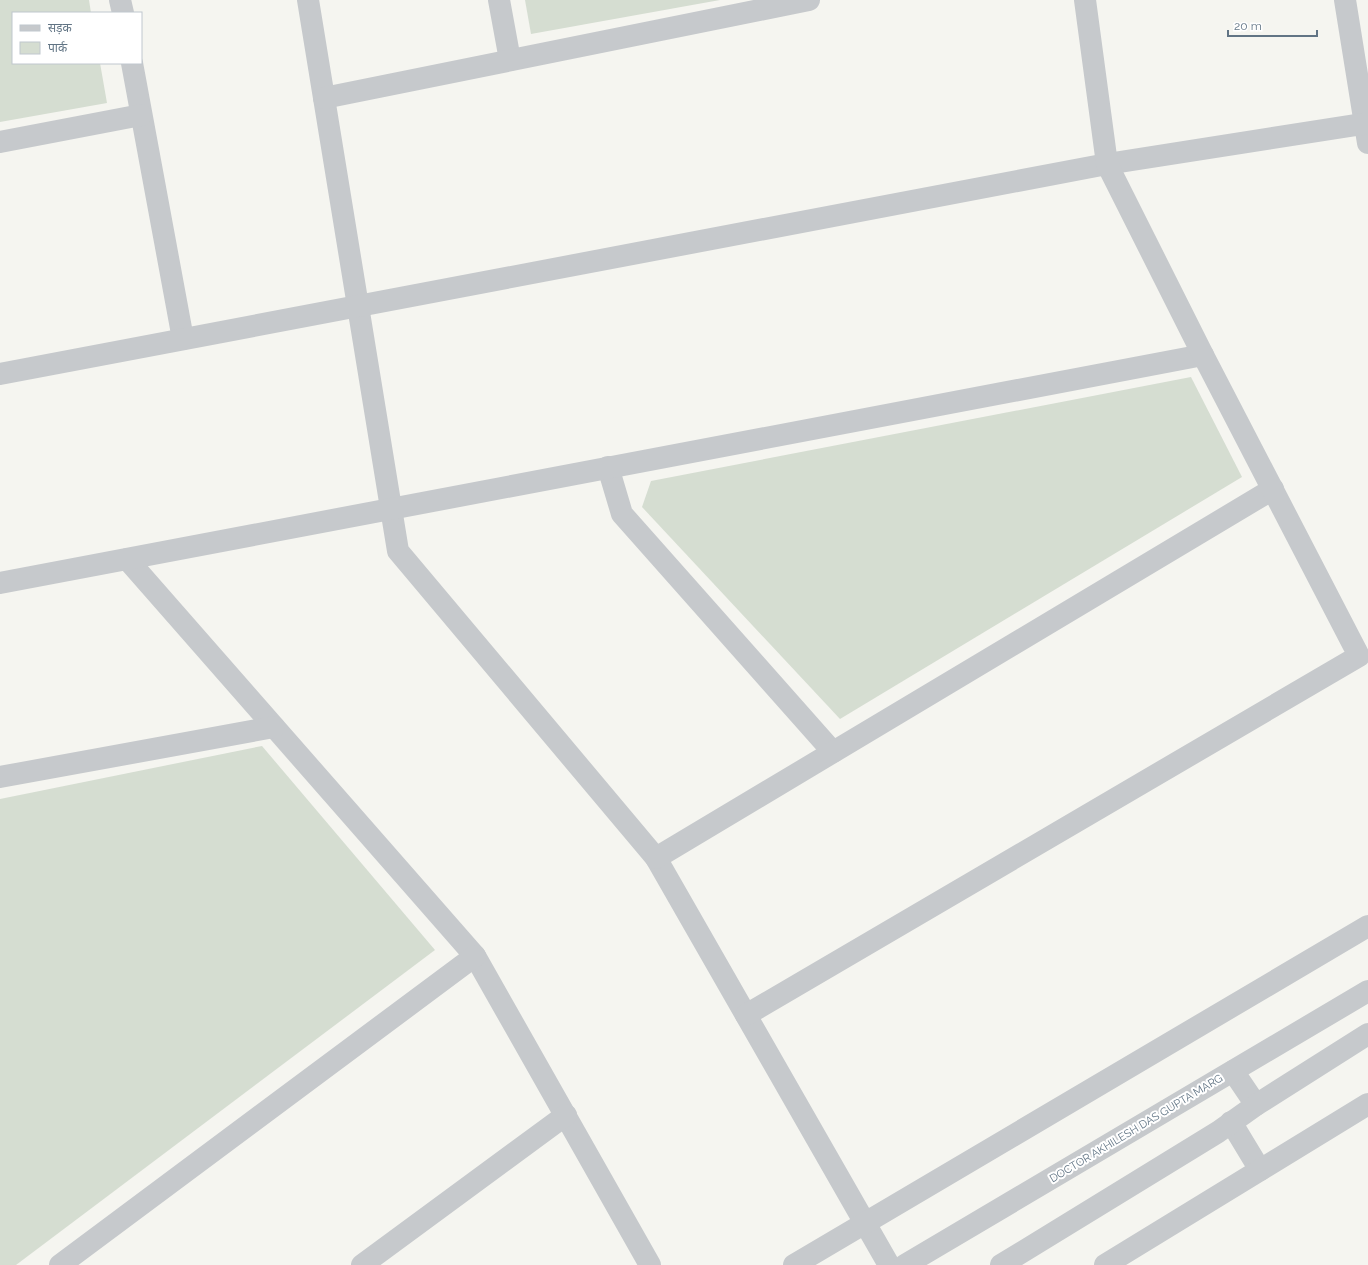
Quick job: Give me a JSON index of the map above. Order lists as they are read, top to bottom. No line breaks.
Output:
{"streets":{"street":["DOCTOR AKHILESH DAS GUPTA MARG"]},"legend":["सड़क","पार्क"],"scale_bar":"20 m"}
